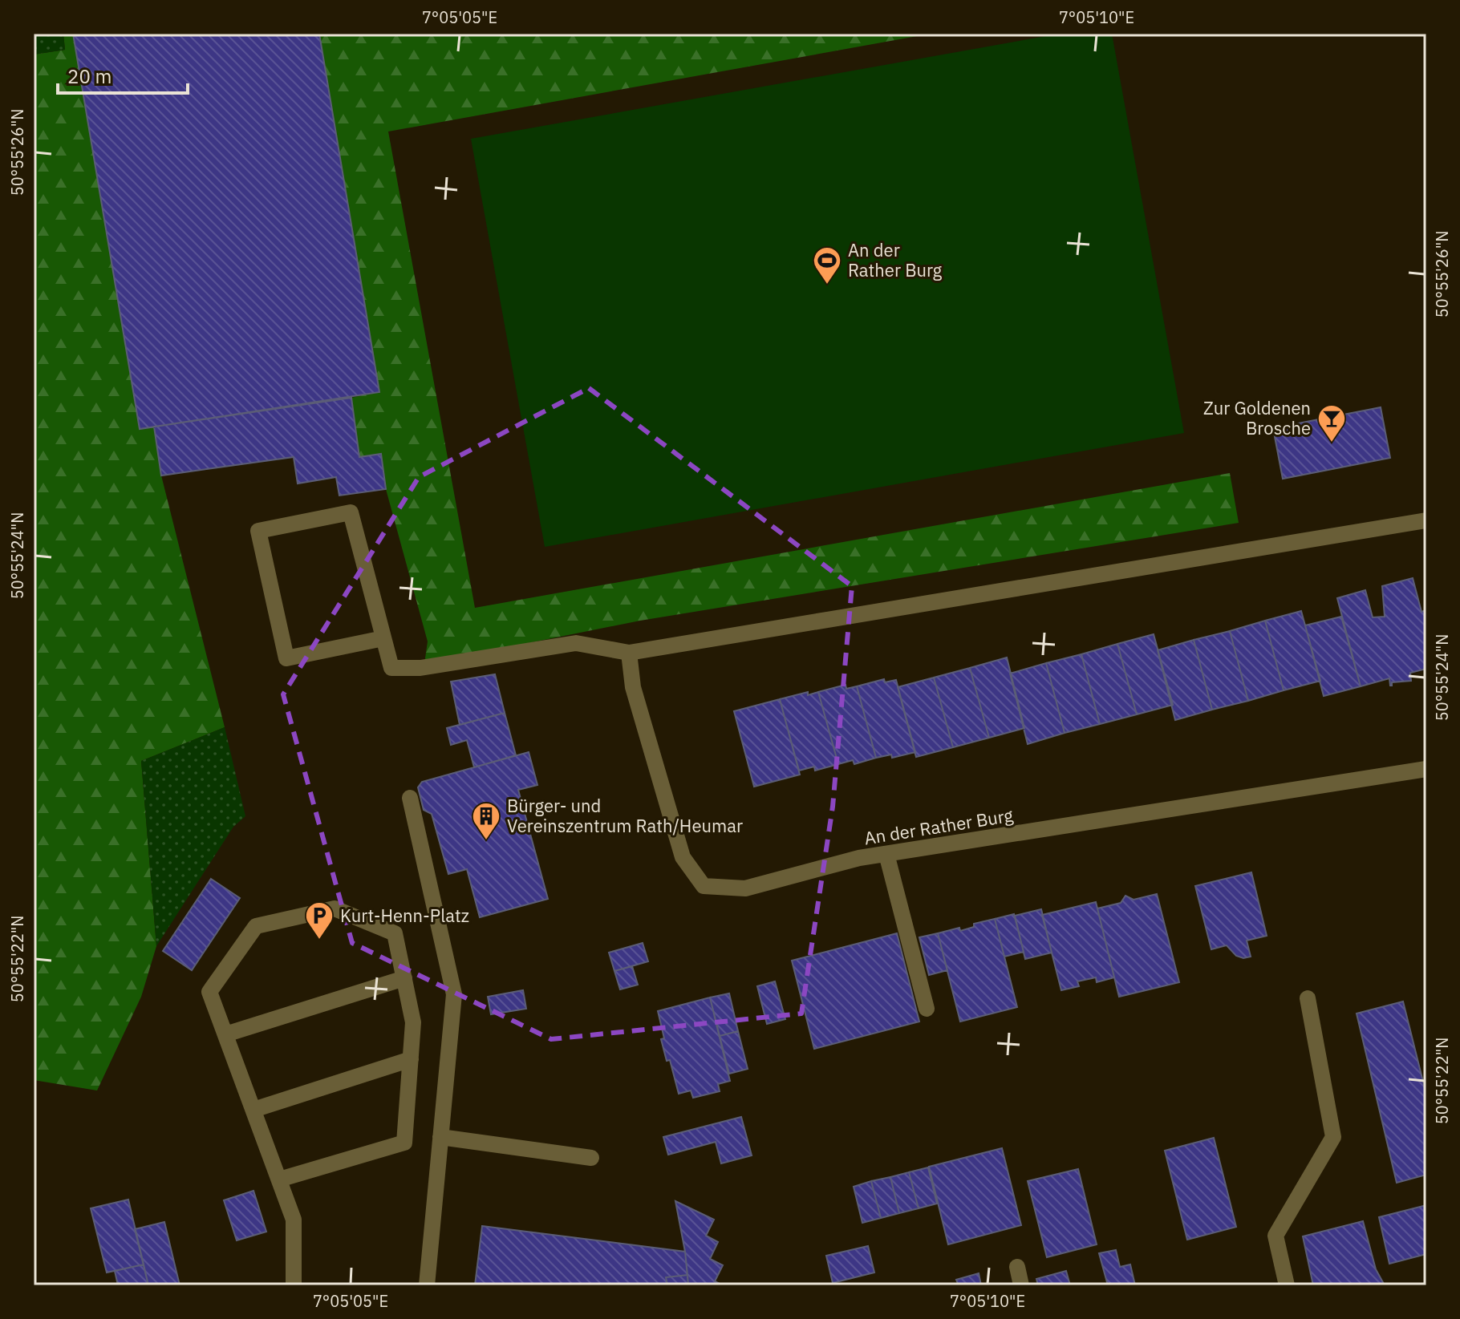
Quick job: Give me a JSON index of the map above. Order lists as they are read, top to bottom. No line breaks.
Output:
{"streets":{"street":["An der Rather Burg"]},"places":{"sports":["An der Rather Burg"],"bar":["Zur Goldenen Brosche"],"building":["Bürger- und Vereinszentrum Rath/Heumar"],"parking":["Kurt-Henn-Platz"]},"scale_bar":"20 m","coordinates":["7°05'05\"E","7°05'10\"E","50°55'26\"N","50°55'24\"N","50°55'22\"N"]}
